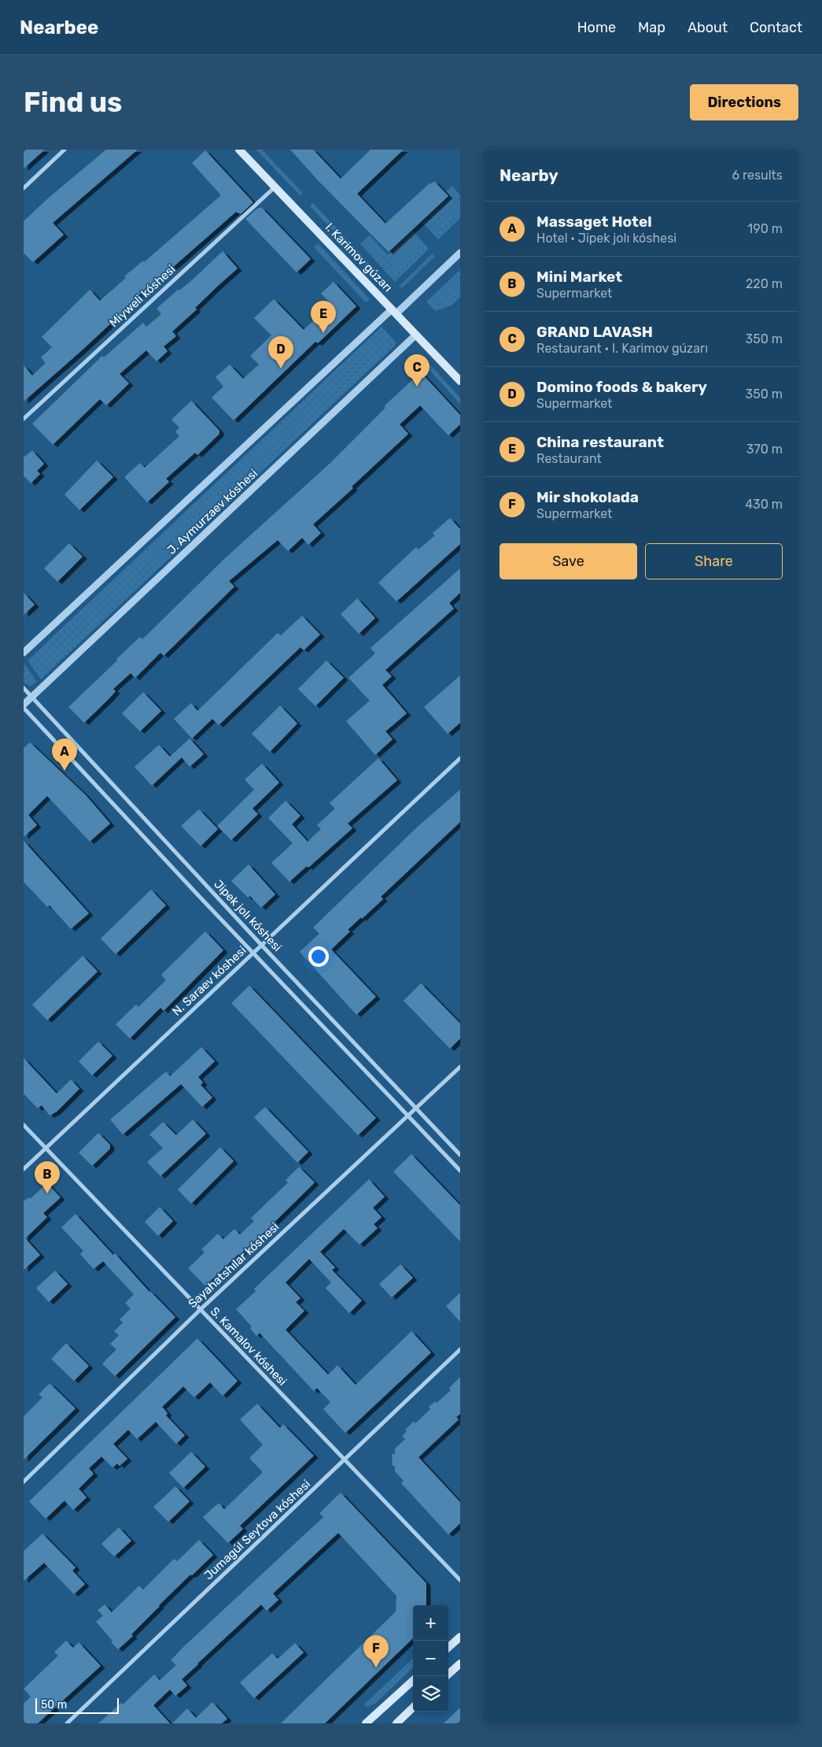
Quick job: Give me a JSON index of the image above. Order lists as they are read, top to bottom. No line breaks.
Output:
{"streets":{"main road":["I. Karimov gúzarı"],"street":["Miyweli kóshesi","J. Aymurzaev kóshesi","Jipek jolı kóshesi","N. Saraev kóshesi","Sayahatshılar kóshesi","S. Kamalov kóshesi","Jumagúl Seytova kóshesi"]},"crossings":[["I. Karimov gúzarı","Miyweli kóshesi"],["I. Karimov gúzarı","J. Aymurzaev kóshesi"],["J. Aymurzaev kóshesi","Jipek jolı kóshesi"],["Jipek jolı kóshesi","N. Saraev kóshesi"],["Jipek jolı kóshesi","Sayahatshılar kóshesi"],["N. Saraev kóshesi","S. Kamalov kóshesi"],["Sayahatshılar kóshesi","S. Kamalov kóshesi"],["S. Kamalov kóshesi","Jumagúl Seytova kóshesi"]],"scale_bar":"50 m","page":{"header":"Nearbee","nav":["Home","Map","About","Contact"],"buttons":["Directions",["Save","Share"]],"title":"Find us","heading":["Nearby","6 results"],"list":[{"mark":"A","name":"Massaget Hotel","note":"Hotel · Jipek jolı kóshesi","value":"190 m"},{"mark":"B","name":"Mini Market","note":"Supermarket","value":"220 m"},{"mark":"C","name":"GRAND LAVASH","note":"Restaurant · I. Karimov gúzarı","value":"350 m"},{"mark":"D","name":"Domino foods & bakery","note":"Supermarket","value":"350 m"},{"mark":"E","name":"China restaurant","note":"Restaurant","value":"370 m"},{"mark":"F","name":"Mir shokolada","note":"Supermarket","value":"430 m"}],"pins":["E","D","C","A","B","F"],"map_buttons":["+","−"],"scale":"50 m"}}
